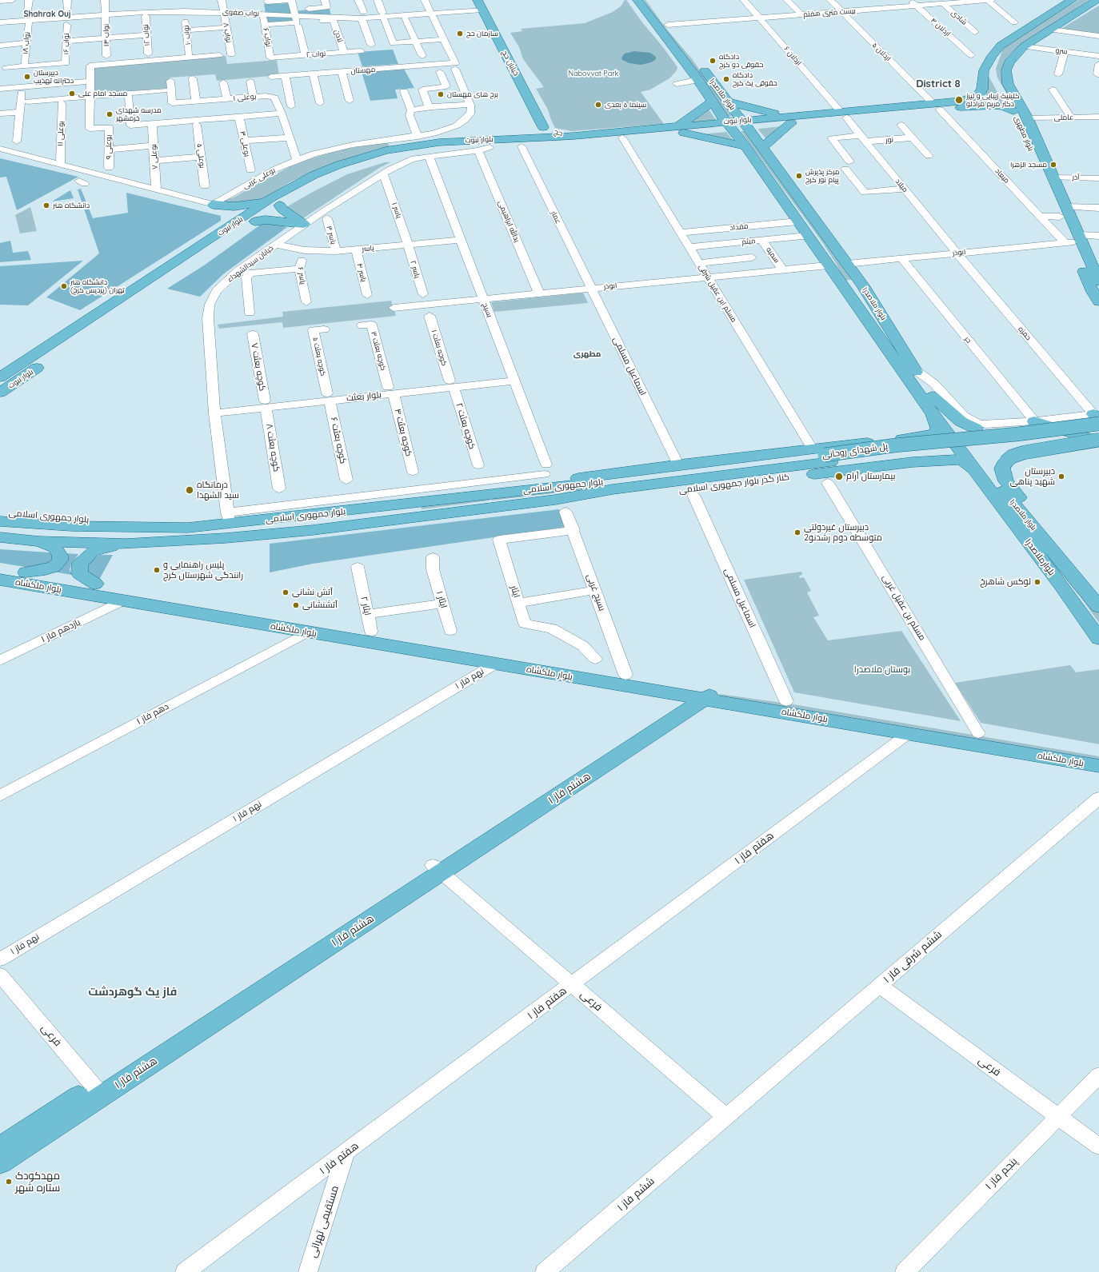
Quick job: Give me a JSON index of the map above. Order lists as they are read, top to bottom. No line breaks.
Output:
{"streets":{"main road":["خیابان حج","بلوار ملاصدرا","بلوار نبوت","حج","بلوار مطهری","پل شهدای روحانی","کنار گذر بلوار جمهوری اسلامی","بلوار جمهوری اسلامی","بلوارملاصدرا","بلوار ملکشاه","هشتم فاز ۱"],"street":["نواب صفوی","بیست متری هفتم","شادی","اردلان ۴","نواب ۸","نواب ۱۴","نواب ۱۲","نواب ۱۰","لادن","نواب ۶","نواب ۱۸","نواب ۱۶","سرو","اردلان ۵","نواب ۲","اردلان ۶","مهستان","بوعلی ۱","عاملی","بوعلی ۱۱","نور","بوعلی ۳","بوعلی ۹","بوعلی ۵","بوعلی ۷","میعاد","آذر","بوعلی غربی","میلاد","یاسر ۱","عمار","یدالله ابراهیمی","مقداد","یاسر ۳","میثم","یاسر","ابوذر","سمیه","خیابان سیدالشهداء","یاسر ۲","یاسر ۴","یاسر ۶","مسلم ابن عقیل شرقی","بسیج","حمزه","حر","کوچه بعثت ۱","کوچه بعثت ۳","کوچه بعثت ۵","اسماعیل مسلمی","کوچه بعثت ۷","بلوار بعثت","کوچه بعثت ۲","کوچه بعثت ۴","کوچه بعثت ۶","کوچه بعثت ۸","ایثار","بسیج غربی","ایثار ۱","ایثار ۲","مسلم بن عقیل غربی","یازدهم فاز ۱","نهم فاز ۱","دهم فاز ۱","هفتم فاز ۱","ششم شرقی فاز ۱","فرعی","پنجم فاز ۱","ششم فاز ۱","مستقیمی تهرانی"]},"crossings":[["نواب صفوی","نواب ۸"],["نواب صفوی","نواب ۱۴"],["نواب صفوی","نواب ۶"],["نواب صفوی","خیابان حج"],["بیست متری هفتم","شادی"],["بیست متری هفتم","اردلان ۴"],["بیست متری هفتم","اردلان ۵"],["بیست متری هفتم","اردلان ۶"],["بیست متری هفتم","بلوار ملاصدرا"],["لادن","نواب ۲"],["لادن","مهستان"],["نواب ۶","نواب ۲"],["سرو","بلوار مطهری"],["اردلان ۵","بلوار نبوت"],["اردلان ۵","میعاد"],["اردلان ۶","بلوار نبوت"],["اردلان ۶","میلاد"],["خیابان حج","حج"],["بلوار ملاصدرا","بلوار نبوت"],["بلوار ملاصدرا","مقداد"],["بلوار ملاصدرا","میثم"],["بلوار ملاصدرا","ابوذر"],["بلوار ملاصدرا","بلوارملاصدرا"],["بوعلی ۱","بوعلی غربی"],["عاملی","بلوار مطهری"],["بلوار نبوت","حج"],["بلوار نبوت","بلوار مطهری"],["بلوار نبوت","میعاد"],["بلوار نبوت","بوعلی غربی"],["بلوار نبوت","میلاد"],["بلوار نبوت","عمار"],["بلوار نبوت","یدالله ابراهیمی"],["بلوار نبوت","خیابان سیدالشهداء"],["بلوار نبوت","مسلم ابن عقیل شرقی"],["بلوار نبوت","بسیج"],["بلوار مطهری","میعاد"],["بلوار مطهری","آذر"],["بلوار مطهری","ابوذر"],["نور","میلاد"],["میعاد","ابوذر"],["بوعلی غربی","خیابان سیدالشهداء"],["بوعلی غربی","بسیج"],["میلاد","ابوذر"],["میلاد","حمزه"],["یاسر ۱","یاسر"],["یاسر ۱","یاسر ۲"],["عمار","ابوذر"],["عمار","اسماعیل مسلمی"],["یدالله ابراهیمی","ابوذر"],["یدالله ابراهیمی","خیابان سیدالشهداء"],["مقداد","مسلم ابن عقیل شرقی"],["یاسر ۳","یاسر"],["میثم","سمیه"],["میثم","مسلم ابن عقیل شرقی"],["یاسر","خیابان سیدالشهداء"],["یاسر","یاسر ۲"],["یاسر","یاسر ۴"],["یاسر","یاسر ۶"],["یاسر","بسیج"],["ابوذر","سمیه"],["ابوذر","مسلم ابن عقیل شرقی"],["ابوذر","بسیج"],["ابوذر","حمزه"],["ابوذر","حر"],["ابوذر","اسماعیل مسلمی"],["خیابان سیدالشهداء","بسیج"],["خیابان سیدالشهداء","بلوار بعثت"],["خیابان سیدالشهداء","بلوار جمهوری اسلامی"],["بسیج","بلوار بعثت"],["بسیج","بلوار جمهوری اسلامی"],["حمزه","پل شهدای روحانی"],["کوچه بعثت ۱","بلوار بعثت"],["کوچه بعثت ۱","کوچه بعثت ۲"],["کوچه بعثت ۳","بلوار بعثت"],["کوچه بعثت ۳","کوچه بعثت ۴"],["کوچه بعثت ۵","بلوار بعثت"],["کوچه بعثت ۵","کوچه بعثت ۶"],["اسماعیل مسلمی","بلوار ملکشاه"],["کوچه بعثت ۷","بلوار بعثت"],["کوچه بعثت ۷","کوچه بعثت ۸"],["بلوار بعثت","کوچه بعثت ۲"],["بلوار بعثت","کوچه بعثت ۴"],["بلوار بعثت","کوچه بعثت ۶"],["بلوار بعثت","کوچه بعثت ۸"],["پل شهدای روحانی","بلوار جمهوری اسلامی"],["کنار گذر بلوار جمهوری اسلامی","بلوار جمهوری اسلامی"],["کنار گذر بلوار جمهوری اسلامی","بسیج غربی"],["بلوار جمهوری اسلامی","بسیج غربی"],["بلوار ملکشاه","بسیج غربی"],["بلوار ملکشاه","ایثار ۲"],["بلوار ملکشاه","مسلم بن عقیل غربی"],["بلوار ملکشاه","یازدهم فاز ۱"],["بلوار ملکشاه","نهم فاز ۱"],["بلوار ملکشاه","دهم فاز ۱"],["بلوار ملکشاه","هشتم فاز ۱"],["بلوار ملکشاه","هفتم فاز ۱"],["ایثار","بسیج غربی"],["هشتم فاز ۱","فرعی"],["هفتم فاز ۱","فرعی"],["هفتم فاز ۱","مستقیمی تهرانی"],["ششم شرقی فاز ۱","فرعی"],["ششم شرقی فاز ۱","ششم فاز ۱"],["فرعی","پنجم فاز ۱"],["فرعی","ششم فاز ۱"]],"districts":["Shahrak Ouj","District 8","مطهری","فاز یک گوهردشت"],"parks":["Nabovvat Park","بوستان ملاصدرا"],"places":["سازمان حج","دادگاه حقوقی دو کرج","دبیرستان دخترانه تهذیب","دادگاه حقوقی یک کرج","مسجد امام علی","برج های مهستان","کلینیک زیبایی و لیرز دکتر مریم مرادلو","سینما ۵ بعدی","مدرسه شهدای خرمشهر","مسجد الزهرا","مرکز پذیرش پیام نور کرج","دانشگاه هنر","دانشگاه هنر تهران (پردیس کرج)","بیمارستان آرام","دبیرستان شهید پناهی","درمانگاه سید الشهدا","دبیرستان غیردولتی متوسطه دوم رشدنو2","پلیس راهنمایی و رانندگی شهرستان کرج","لوکس شاهرخ","آتش نشانی","آتشنشانی","مهدکودک ستاره شهر"]}
